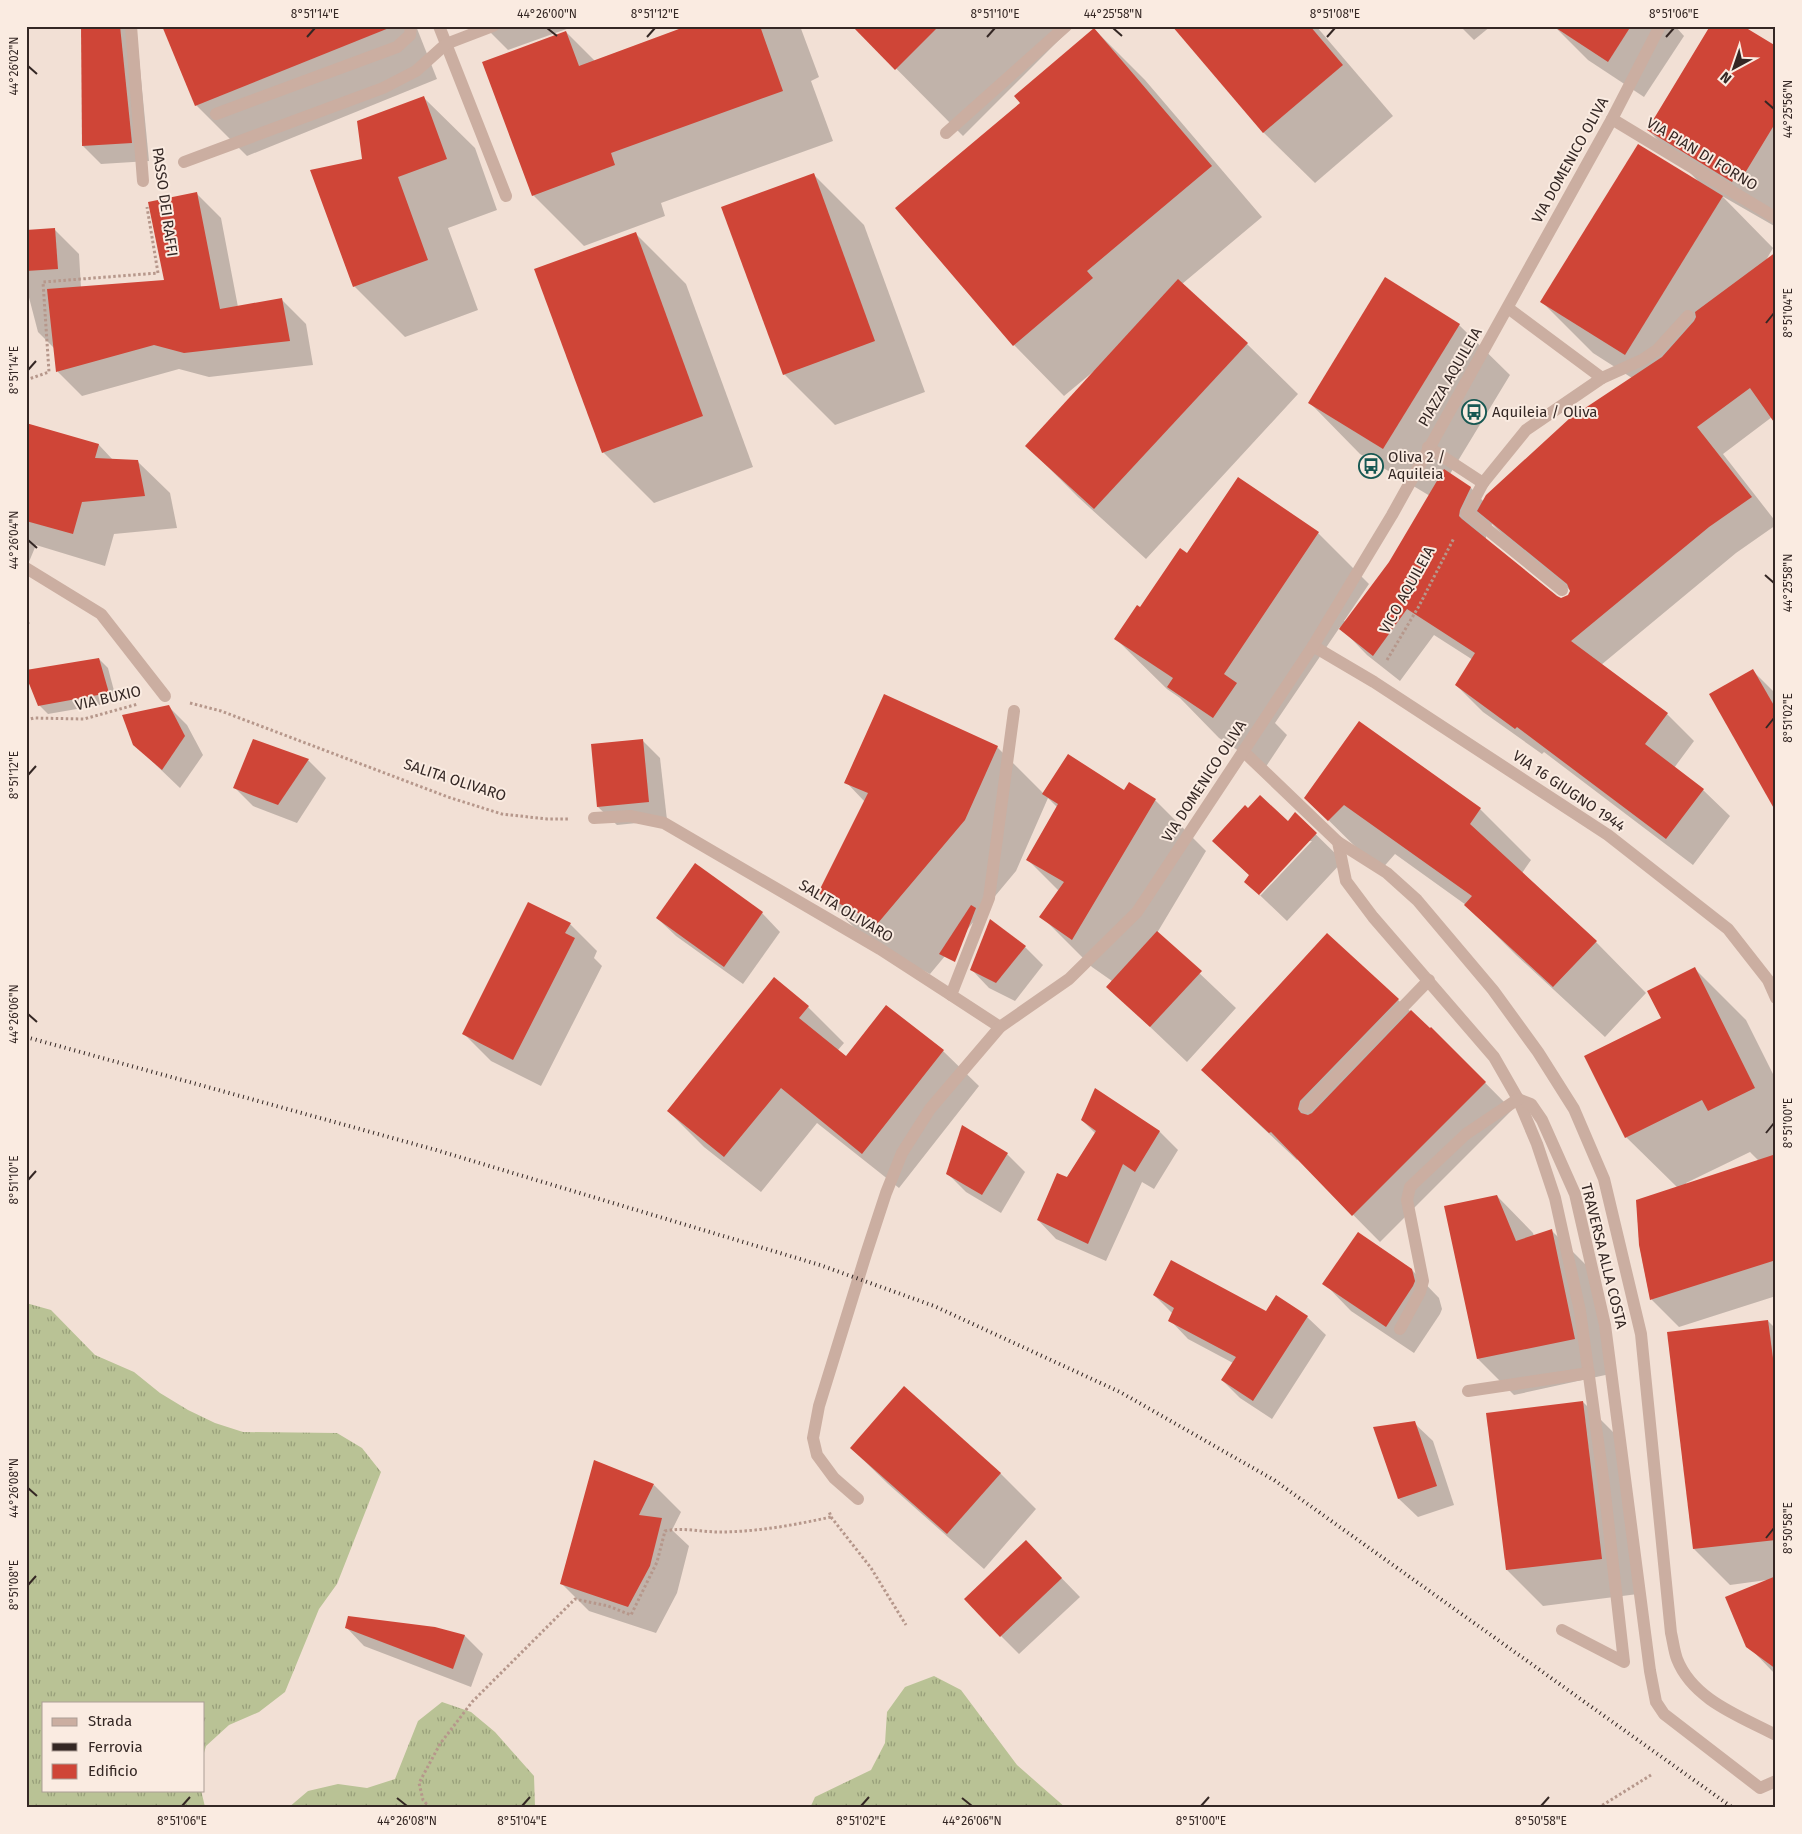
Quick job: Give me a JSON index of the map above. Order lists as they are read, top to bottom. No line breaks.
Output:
{"streets":{"street":["VIA PIAN DI FORNO","VIA DOMENICO OLIVA","PASSO DEI RAFFI","PIAZZA AQUILEIA","SALITA OLIVARO","VIA 16 GIUGNO 1944","TRAVERSA ALLA COSTA"],"path":["VICO AQUILEIA","VIA BUXIO"]},"crossings":[["VIA PIAN DI FORNO","VIA DOMENICO OLIVA"],["VIA DOMENICO OLIVA","PIAZZA AQUILEIA"],["VIA DOMENICO OLIVA","SALITA OLIVARO"],["VIA DOMENICO OLIVA","VIA 16 GIUGNO 1944"],["VICO AQUILEIA","VIA 16 GIUGNO 1944"],["VIA BUXIO","SALITA OLIVARO"]],"places":{"bus stop":["Aquileia / Oliva","Oliva 2 / Aquileia"]},"legend":["Strada","Ferrovia","Edificio"],"north":"bottom left","coordinates":["8°51'14\"E","44°26'00\"N","8°51'12\"E","8°51'10\"E","44°25'58\"N","8°51'08\"E","8°51'06\"E","44°26'02\"N","44°25'56\"N","8°51'04\"E","44°26'04\"N","8°51'02\"E","44°26'06\"N","8°51'00\"E","44°26'08\"N","8°50'58\"E"]}
